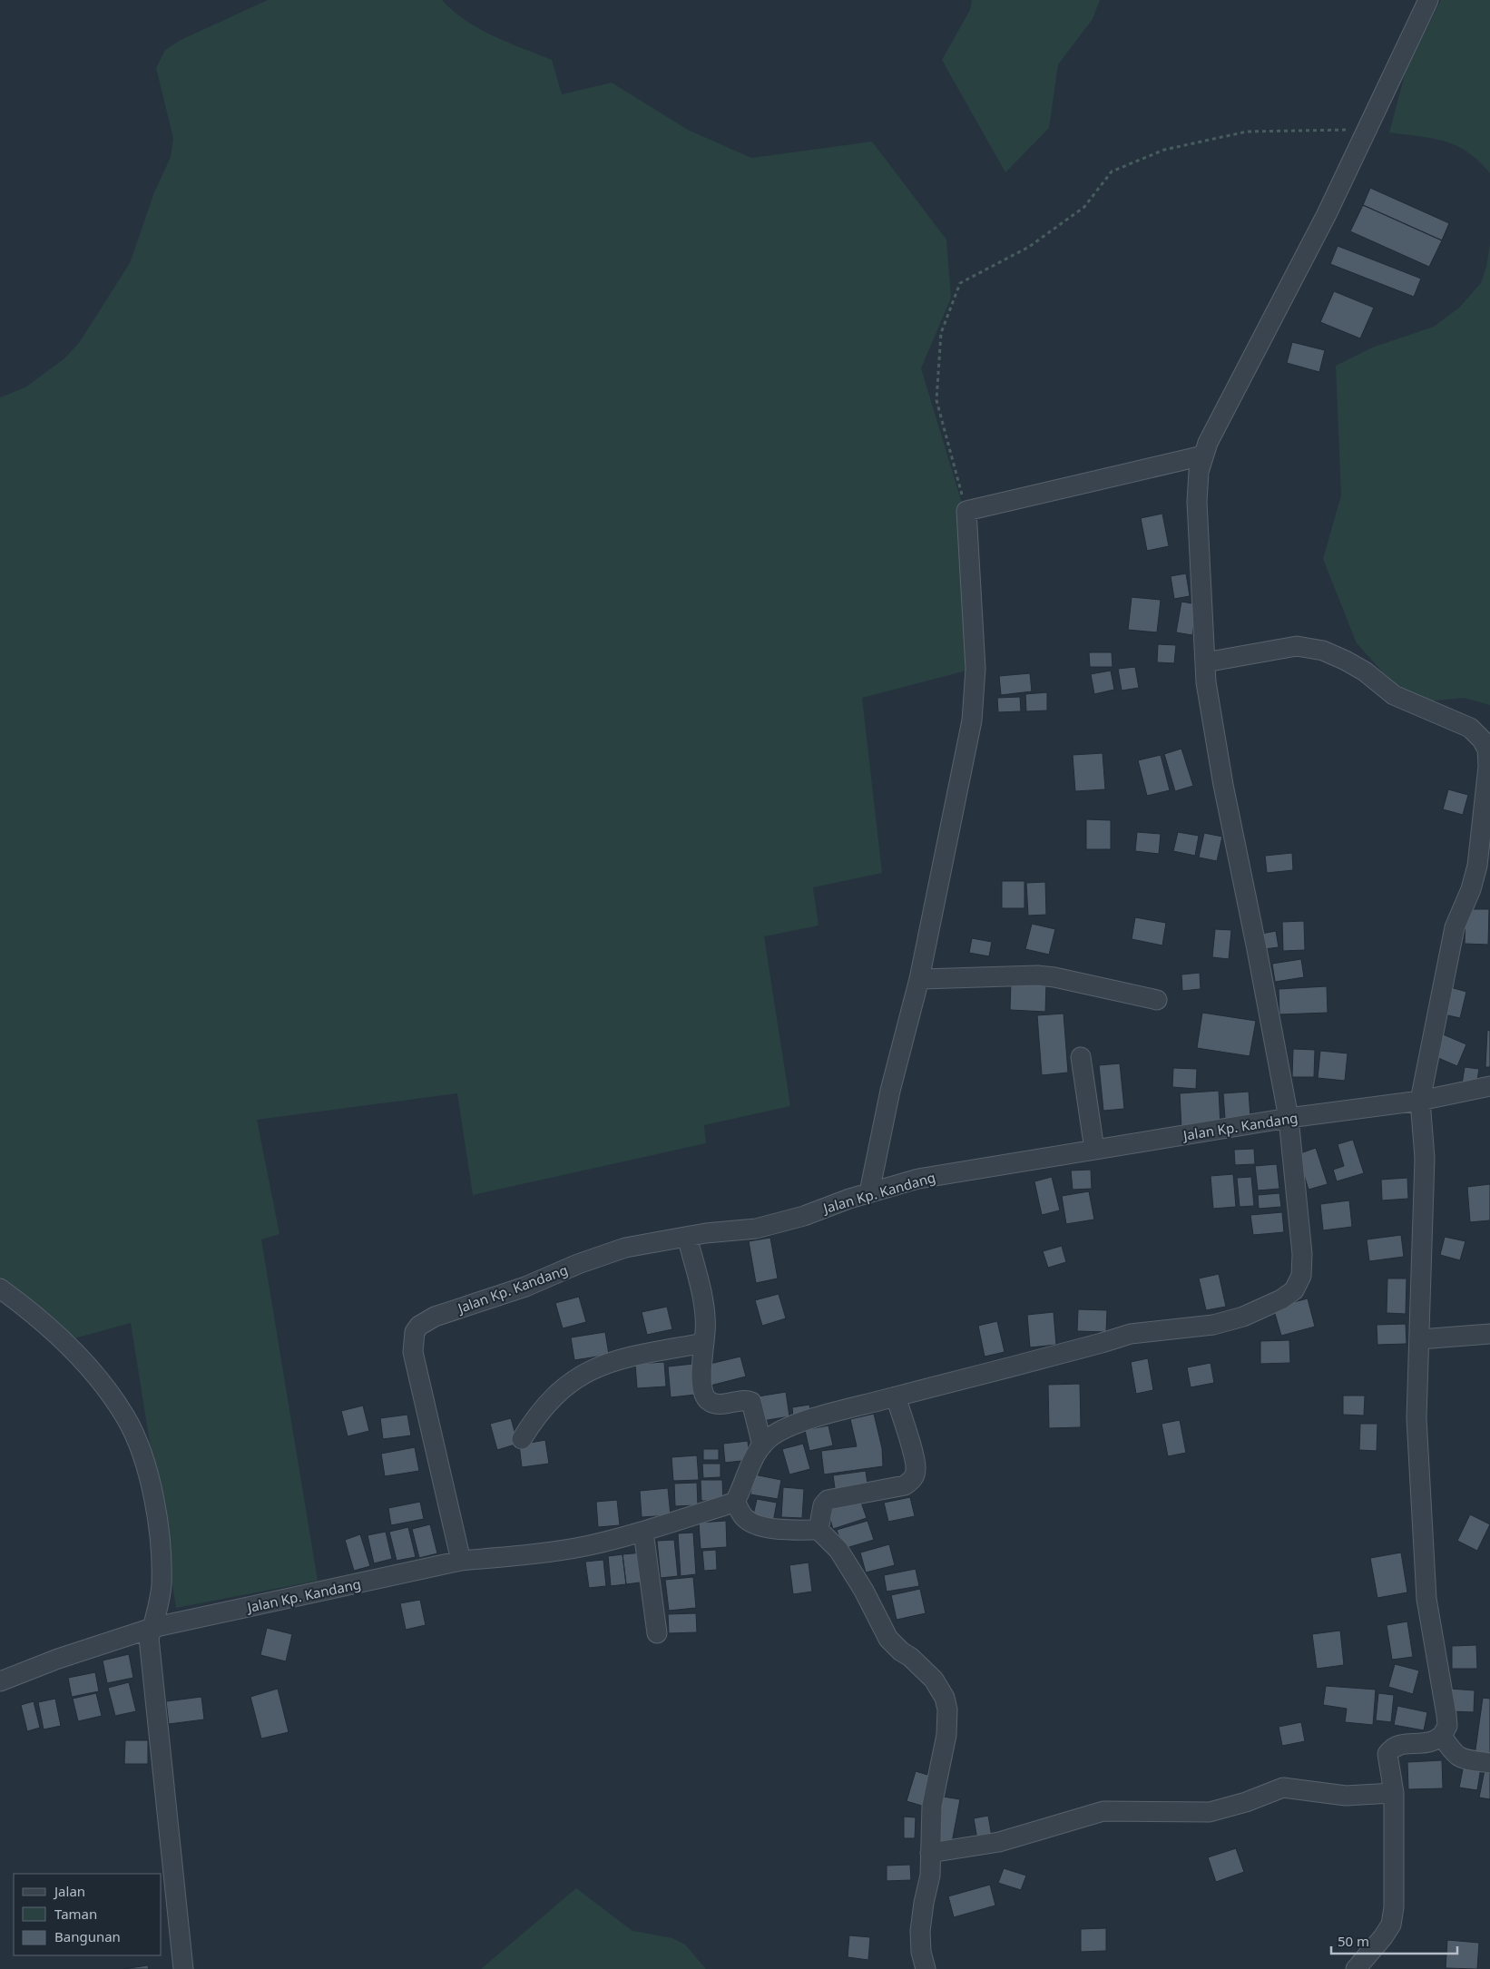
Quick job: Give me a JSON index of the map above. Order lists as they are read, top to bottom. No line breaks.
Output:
{"streets":{"street":["Jalan Kp. Kandang"]},"legend":["Jalan","Taman","Bangunan"],"scale_bar":"50 m"}
